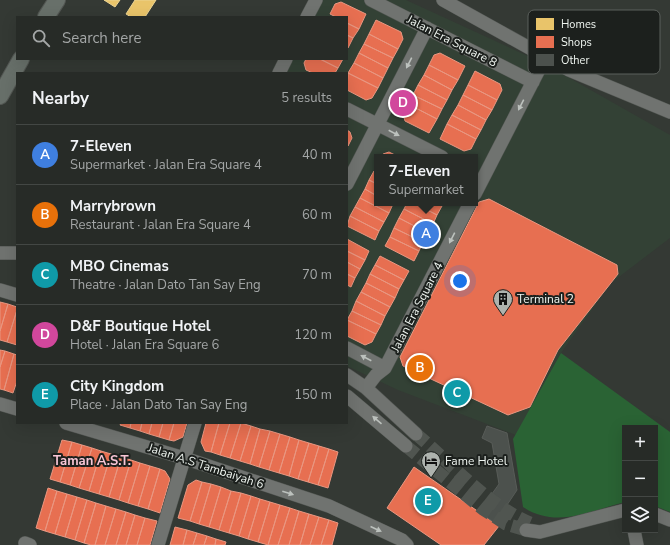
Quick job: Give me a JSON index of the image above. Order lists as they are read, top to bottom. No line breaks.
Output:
{"streets":{"street":["Jalan Era Square 8","Jalan Era Square 4","Jalan A.S Tambaiyah 6"]},"one_way":["Jalan Era Square 4"],"districts":["Taman A.S.T."],"places":{"building":["Terminal 2"],"hotel":["Fame Hotel"]},"legend":["Homes","Shops","Other"],"page":{"search":"Search here","heading":["Nearby","5 results"],"pins":["D","A","B","C","E"],"list":[{"mark":"A","name":"7-Eleven","note":"Supermarket · Jalan Era Square 4","value":"40 m"},{"mark":"B","name":"Marrybrown","note":"Restaurant · Jalan Era Square 4","value":"60 m"},{"mark":"C","name":"MBO Cinemas","note":"Theatre · Jalan Dato Tan Say Eng","value":"70 m"},{"mark":"D","name":"D&F Boutique Hotel","note":"Hotel · Jalan Era Square 6","value":"120 m"},{"mark":"E","name":"City Kingdom","note":"Place · Jalan Dato Tan Say Eng","value":"150 m"}],"popup":["7-Eleven","Supermarket"],"map_buttons":["+","−"]}}
